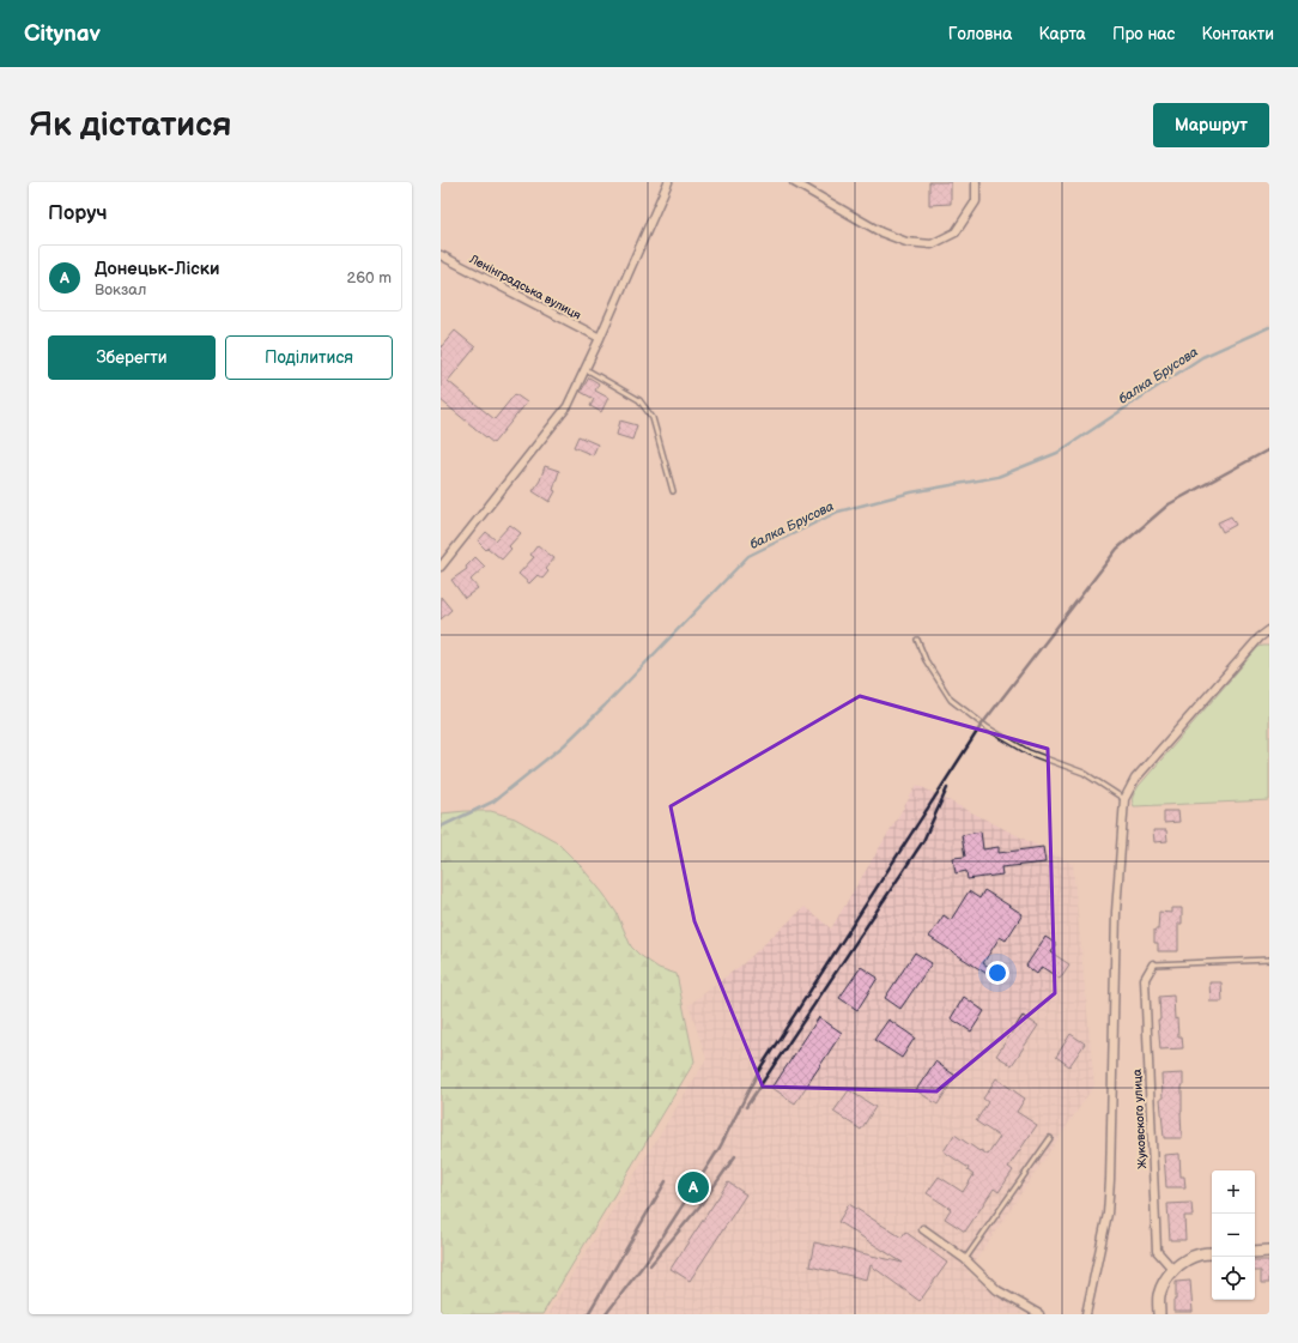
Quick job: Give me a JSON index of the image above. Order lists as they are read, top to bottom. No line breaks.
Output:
{"streets":{"street":["Ленінградська вулиця","Жуковского улица"]},"water":["балка Брусова"],"page":{"header":"Citynav","nav":["Головна","Карта","Про нас","Контакти"],"buttons":["Маршрут",["Зберегти","Поділитися"]],"title":"Як дістатися","heading":"Поруч","list":[{"mark":"A","name":"Донецьк-Ліски","note":"Вокзал","value":"260 m"}],"pins":"A","map_buttons":["+","−"]}}
